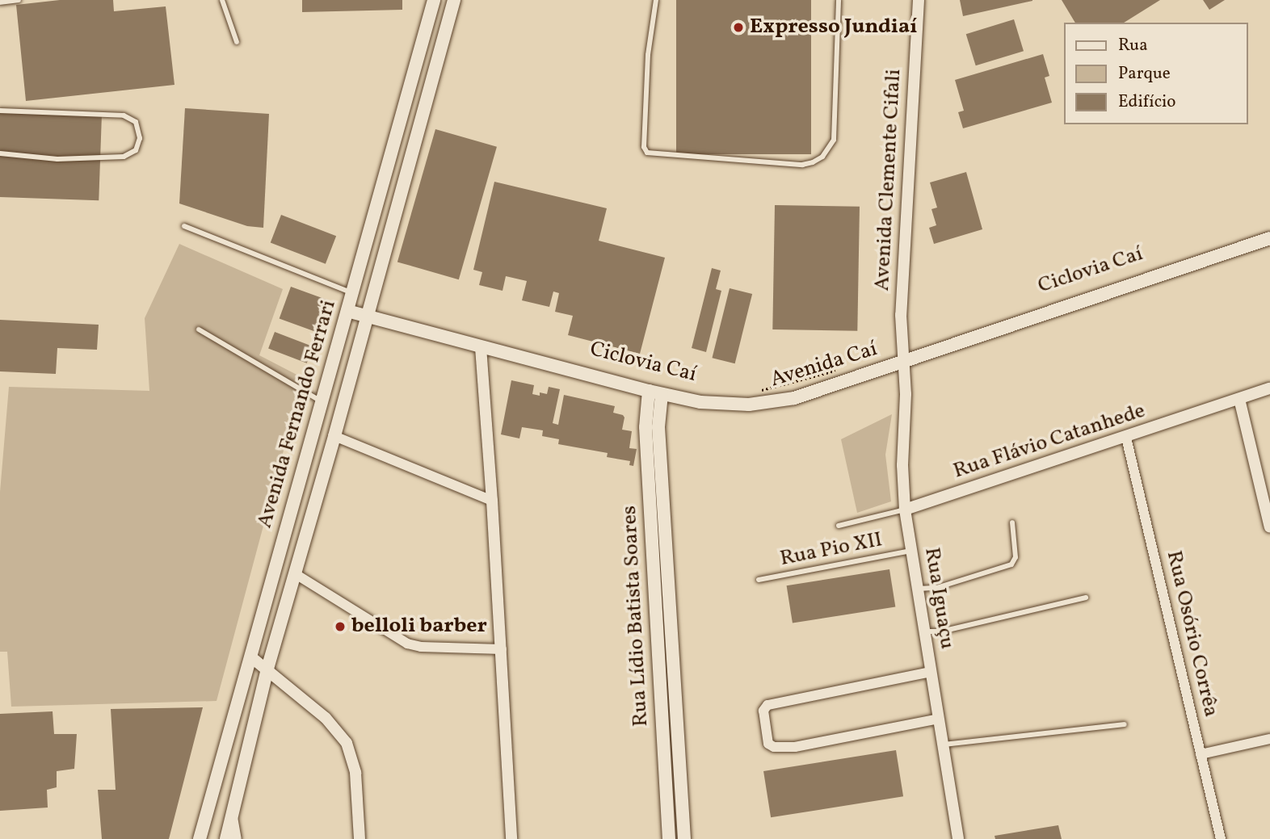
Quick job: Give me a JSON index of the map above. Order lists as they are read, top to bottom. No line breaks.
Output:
{"streets":{"main road":["Avenida Caí","Avenida Fernando Ferrari","Rua Lídio Batista Soares"],"street":["Avenida Clemente Cifali","Rua Flávio Catanhede","Rua Iguaçu","Rua Osório Corrêa"],"lane":["Rua Pio XII"]},"crossings":[["Avenida Clemente Cifali","Avenida Caí"],["Avenida Clemente Cifali","Rua Iguaçu"],["Avenida Caí","Avenida Fernando Ferrari"],["Avenida Caí","Rua Iguaçu"],["Avenida Caí","Rua Lídio Batista Soares"],["Rua Flávio Catanhede","Rua Iguaçu"],["Rua Flávio Catanhede","Rua Osório Corrêa"],["Rua Pio XII","Rua Iguaçu"]],"places":["Expresso Jundiaí","belloli barber"],"legend":["Rua","Parque","Edifício"]}
